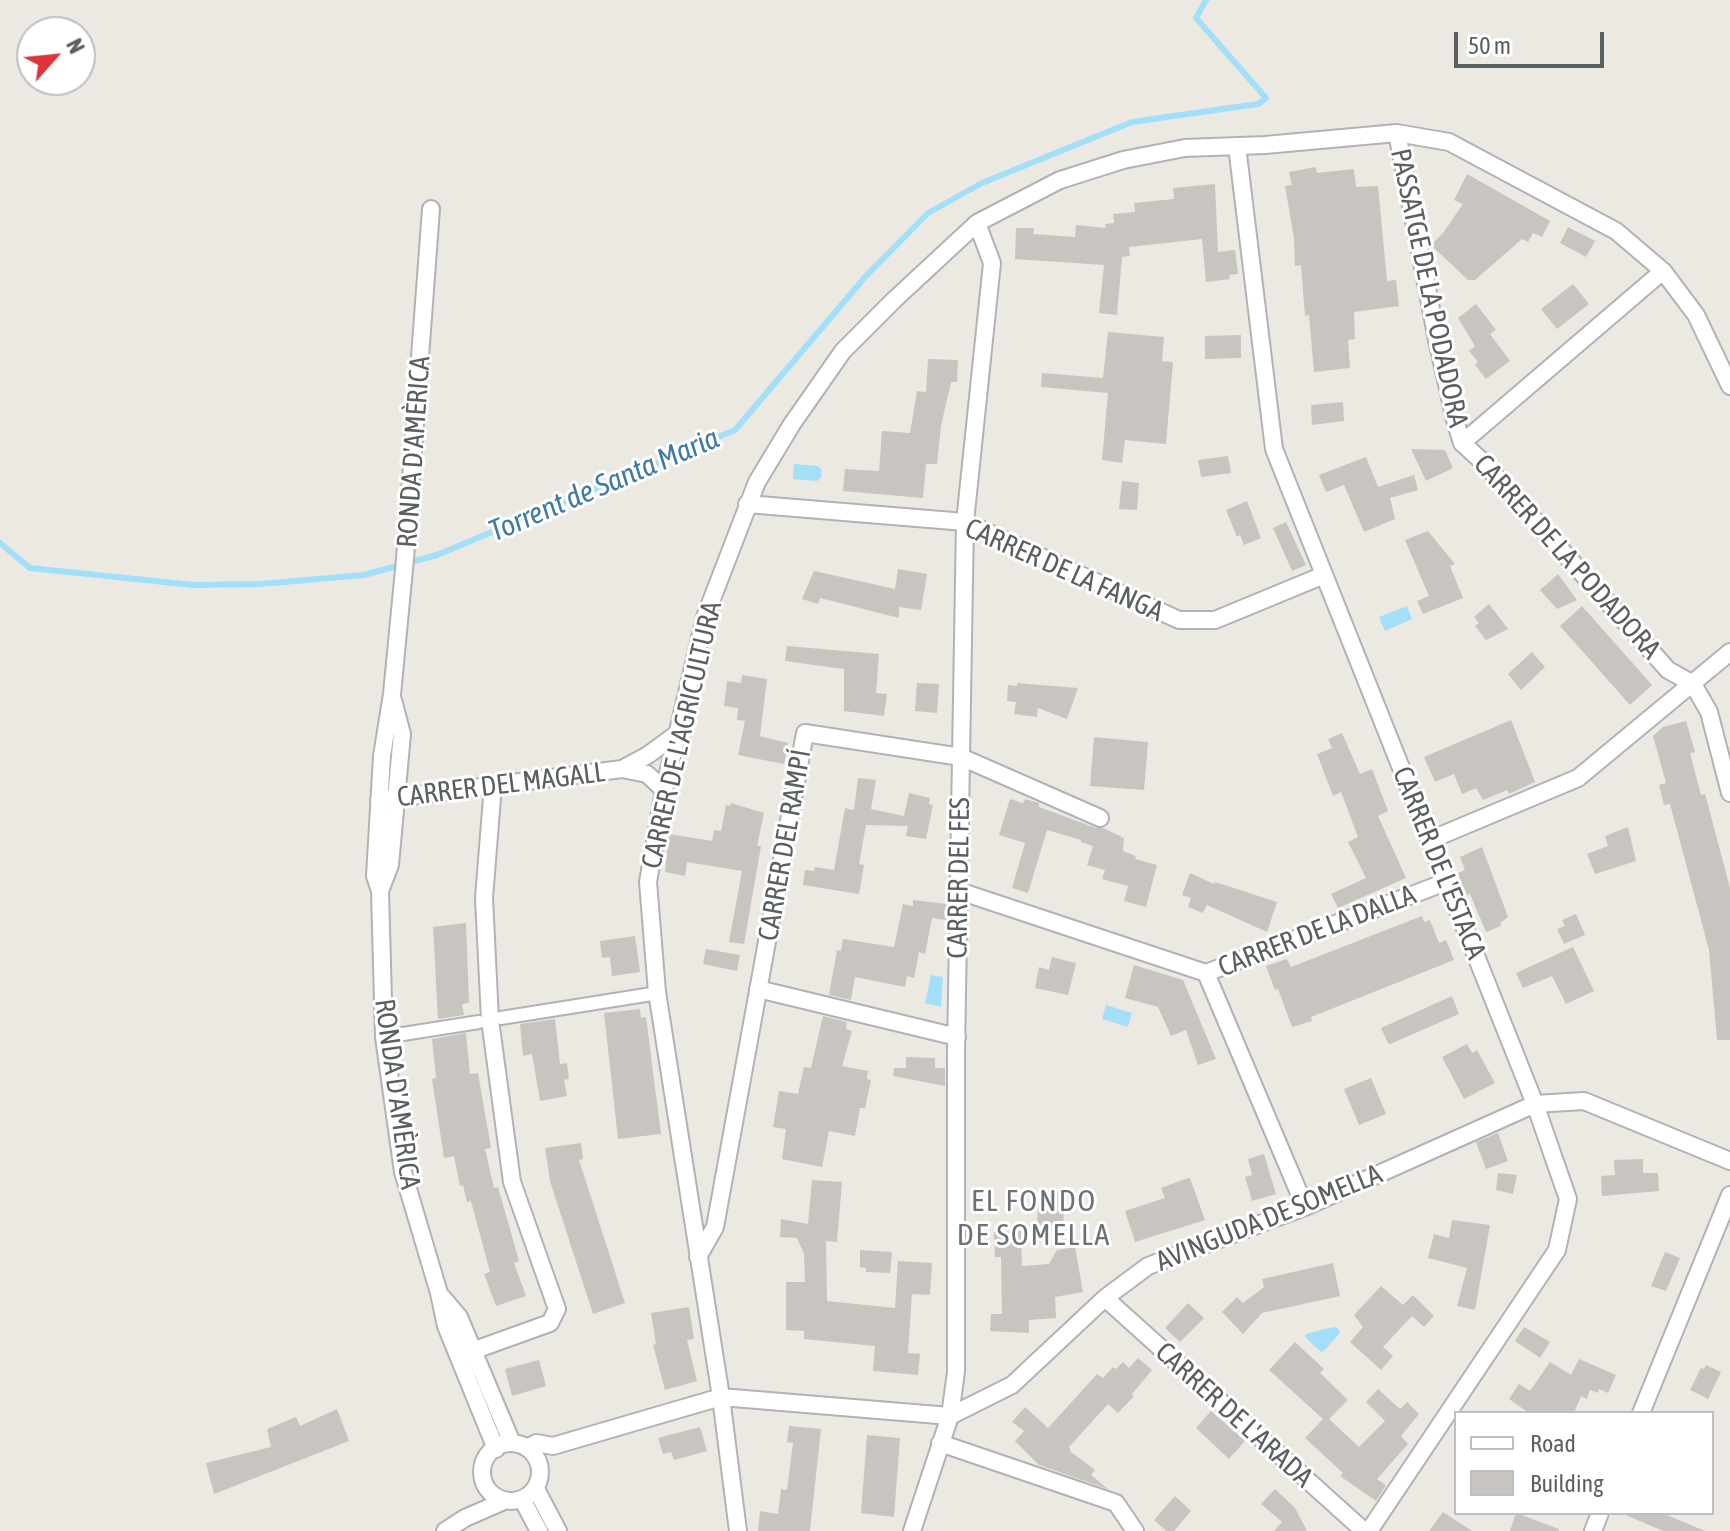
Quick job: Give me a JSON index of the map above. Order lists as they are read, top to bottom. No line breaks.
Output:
{"streets":{"street":["PASSATGE DE LA PODADORA","RONDA D'AMÈRICA","CARRER DE LA PODADORA","CARRER DE LA FANGA","CARRER DE L'AGRICULTURA","CARRER DEL MAGALL","CARRER DEL RAMPÍ","CARRER DE L'ESTACA","CARRER DEL FES","CARRER DE LA DALLA","AVINGUDA DE SOMELLA","CARRER DE L'ARADA"]},"crossings":[["PASSATGE DE LA PODADORA","CARRER DE LA PODADORA"],["PASSATGE DE LA PODADORA","CARRER DE L'AGRICULTURA"],["RONDA D'AMÈRICA","CARRER DEL MAGALL"],["CARRER DE LA PODADORA","CARRER DE L'AGRICULTURA"],["CARRER DE LA FANGA","CARRER DE L'AGRICULTURA"],["CARRER DE LA FANGA","CARRER DE L'ESTACA"],["CARRER DE LA FANGA","CARRER DEL FES"],["CARRER DE L'AGRICULTURA","CARRER DEL MAGALL"],["CARRER DE L'AGRICULTURA","CARRER DEL RAMPÍ"],["CARRER DE L'AGRICULTURA","CARRER DE L'ESTACA"],["CARRER DE L'AGRICULTURA","CARRER DEL FES"],["CARRER DEL RAMPÍ","CARRER DEL FES"],["CARRER DE L'ESTACA","CARRER DE LA DALLA"],["CARRER DE L'ESTACA","AVINGUDA DE SOMELLA"],["CARRER DE L'ESTACA","CARRER DE L'ARADA"],["CARRER DEL FES","CARRER DE LA DALLA"],["CARRER DEL FES","AVINGUDA DE SOMELLA"],["AVINGUDA DE SOMELLA","CARRER DE L'ARADA"]],"districts":["EL FONDO DE SOMELLA"],"water":["Torrent de Santa Maria"],"legend":["Road","Building"],"scale_bar":"50 m","north":"top right"}
